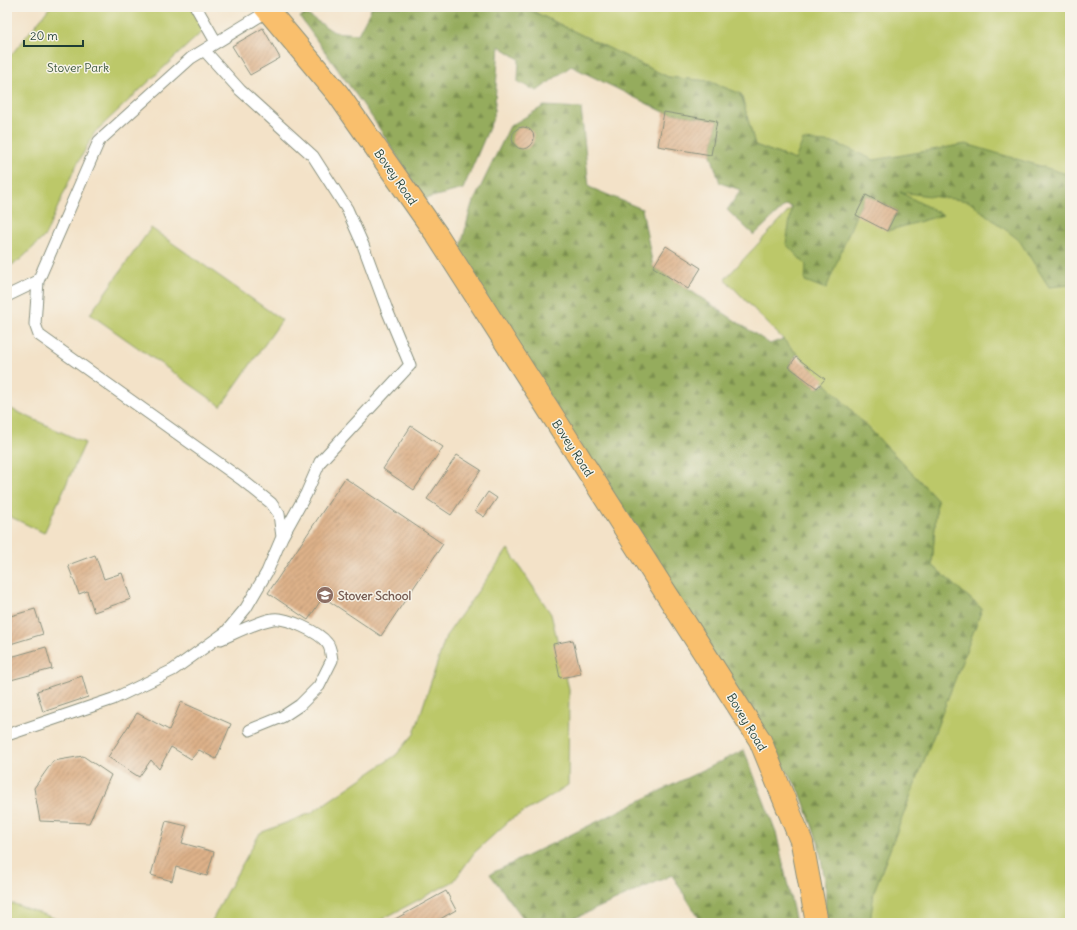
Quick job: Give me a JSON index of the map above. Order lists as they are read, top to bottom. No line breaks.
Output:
{"streets":{"main road":["Bovey Road"]},"parks":["Stover Park"],"places":{"school or university":["Stover School"]},"scale_bar":"20 m"}
